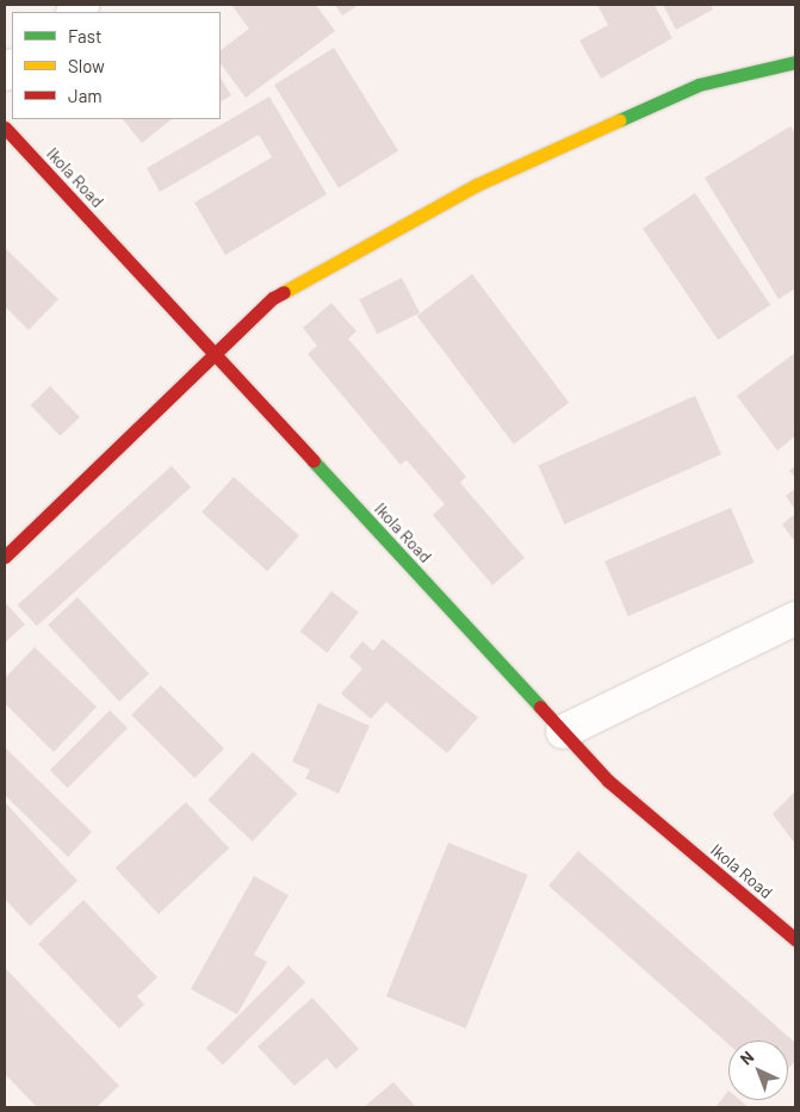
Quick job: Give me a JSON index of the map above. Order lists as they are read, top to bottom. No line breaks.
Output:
{"streets":{"street":["Ikola Road"]},"legend":["Fast","Slow","Jam"],"north":"top left"}
